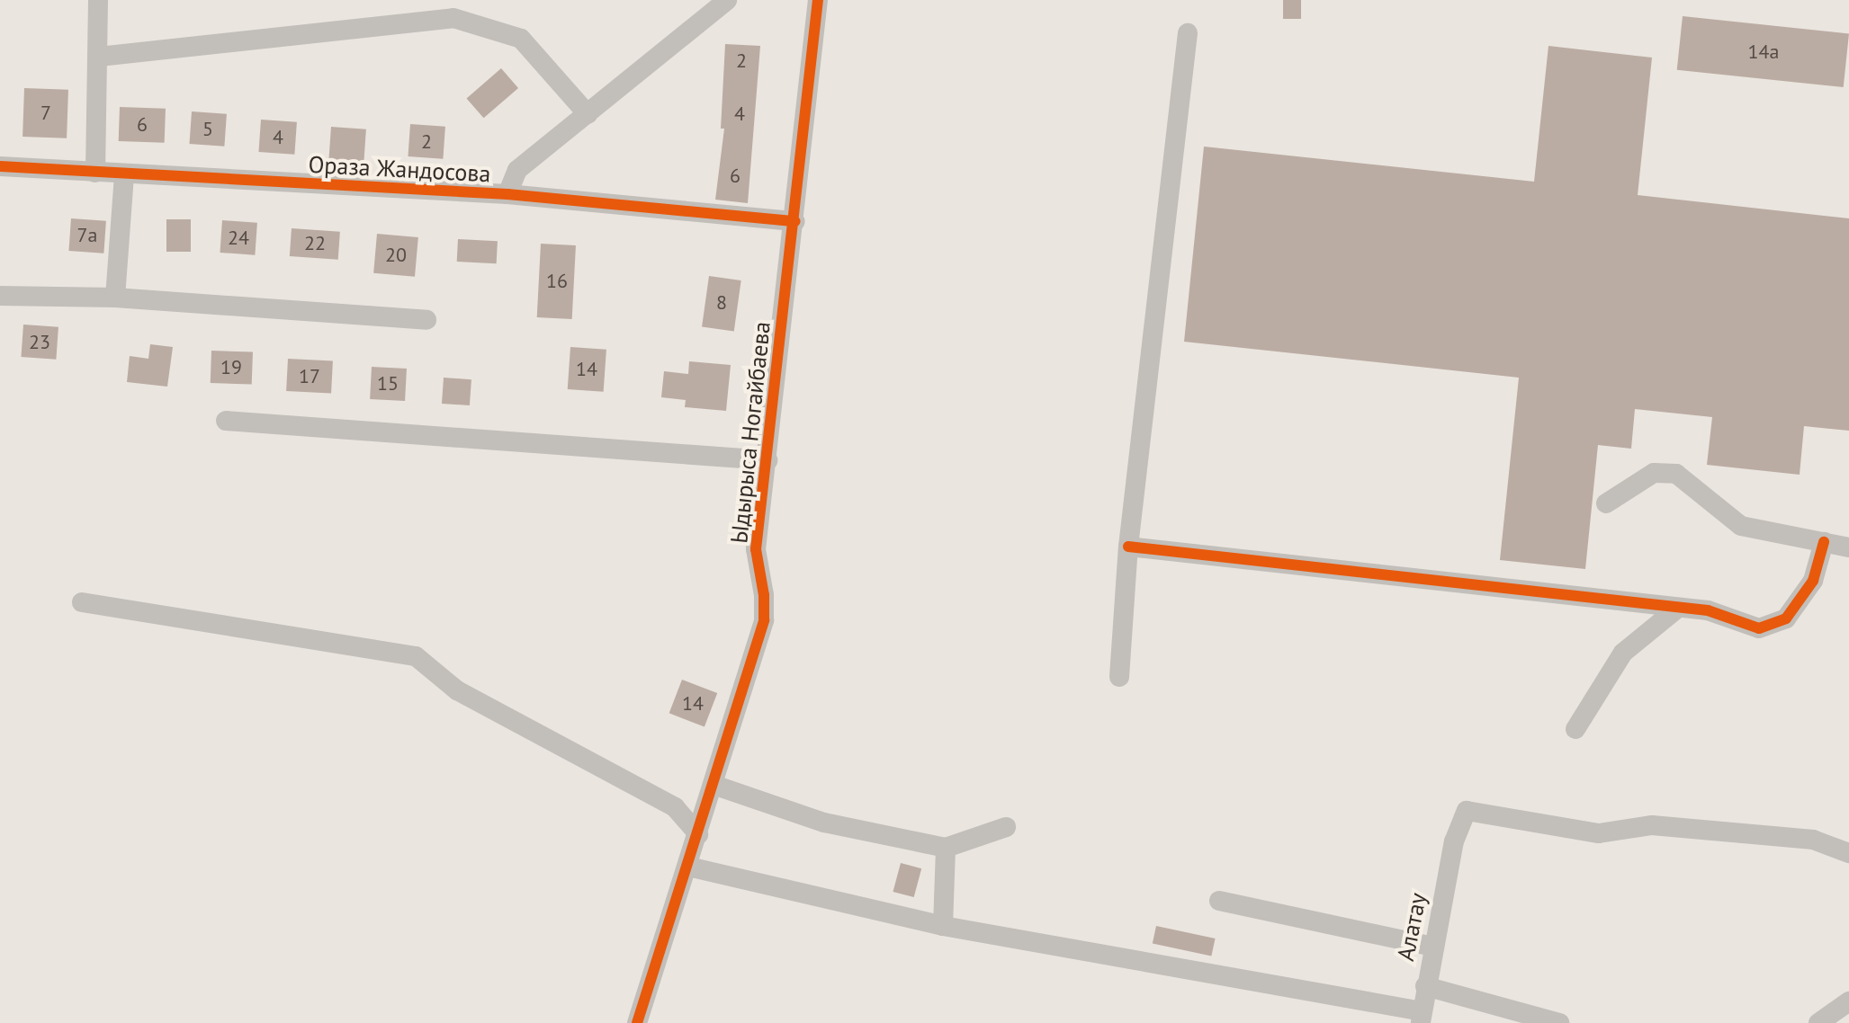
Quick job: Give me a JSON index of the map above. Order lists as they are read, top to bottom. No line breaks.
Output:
{"streets":{"street":["Ораза Жандосова","Ыдырыса Ногайбаева","Алатау"]},"crossings":[["Ораза Жандосова","Ыдырыса Ногайбаева"]],"house_numbers":["14а","2","7","4","6","5","4","2","6","7а","24","22","20","16","8","23","19","14","17","15","14"]}
